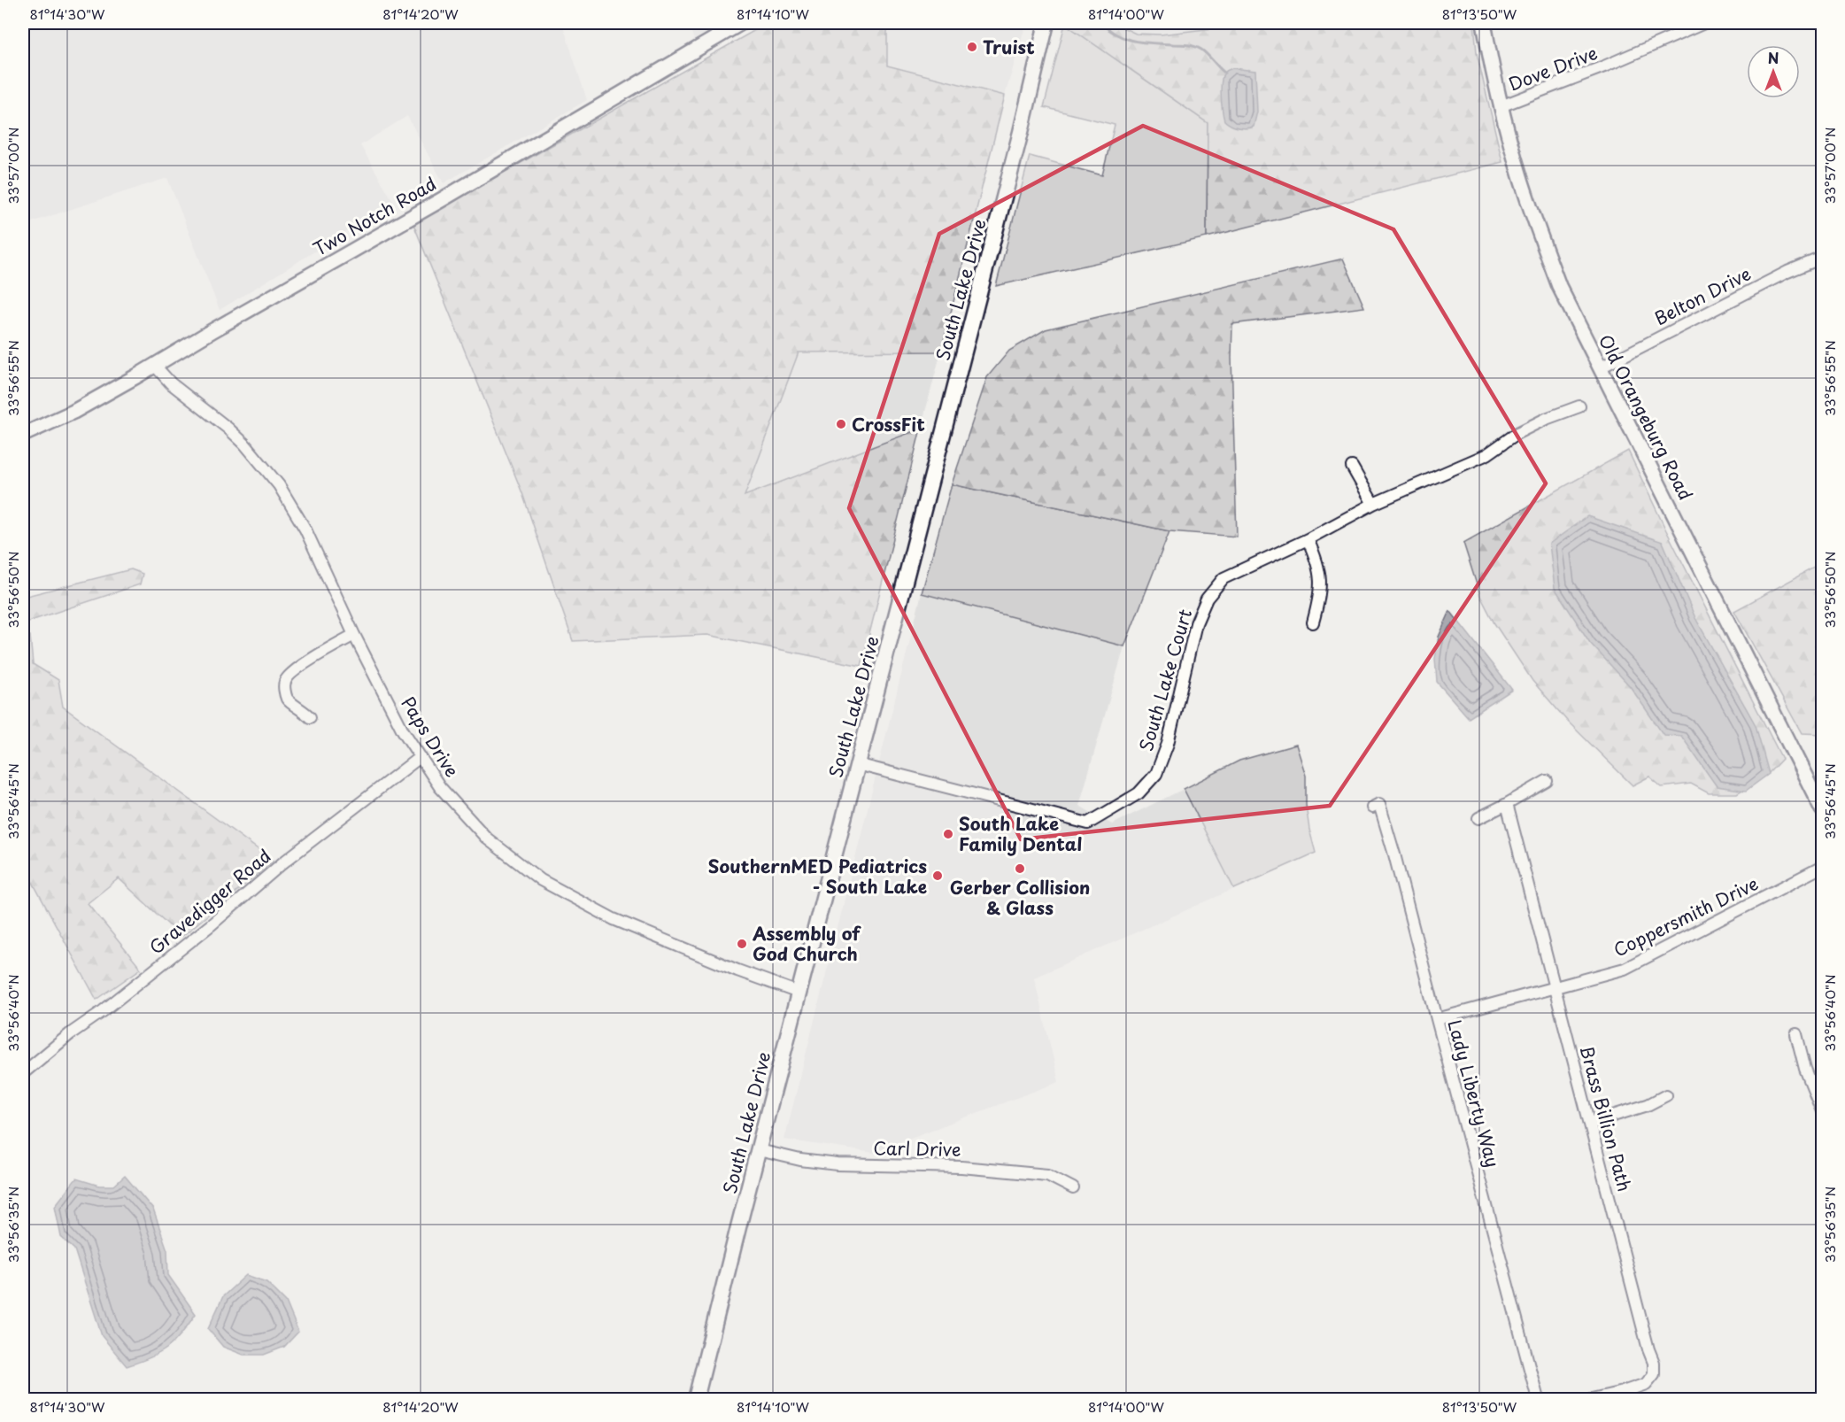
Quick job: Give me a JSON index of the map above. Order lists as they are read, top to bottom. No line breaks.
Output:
{"streets":{"main road":["South Lake Drive"],"street":["Dove Drive","Two Notch Road","Belton Drive","Old Orangeburg Road","South Lake Court","Paps Drive","Gravedigger Road","Coppersmith Drive","Lady Liberty Way","Brass Billion Path","Carl Drive"]},"crossings":[["Dove Drive","Old Orangeburg Road"],["Two Notch Road","Paps Drive"],["South Lake Drive","South Lake Court"],["South Lake Drive","Paps Drive"],["South Lake Drive","Carl Drive"],["Belton Drive","Old Orangeburg Road"],["Paps Drive","Gravedigger Road"],["Coppersmith Drive","Lady Liberty Way"],["Coppersmith Drive","Brass Billion Path"]],"places":["Truist","CrossFit","South Lake Family Dental","Gerber Collision & Glass","SouthernMED Pediatrics - South Lake","Assembly of God Church"],"north":"top","coordinates":["81°14'30\"W","81°14'20\"W","81°14'10\"W","81°14'00\"W","81°13'50\"W","33°57'00\"N","33°56'55\"N","33°56'50\"N","33°56'45\"N","33°56'40\"N","33°56'35\"N"]}
